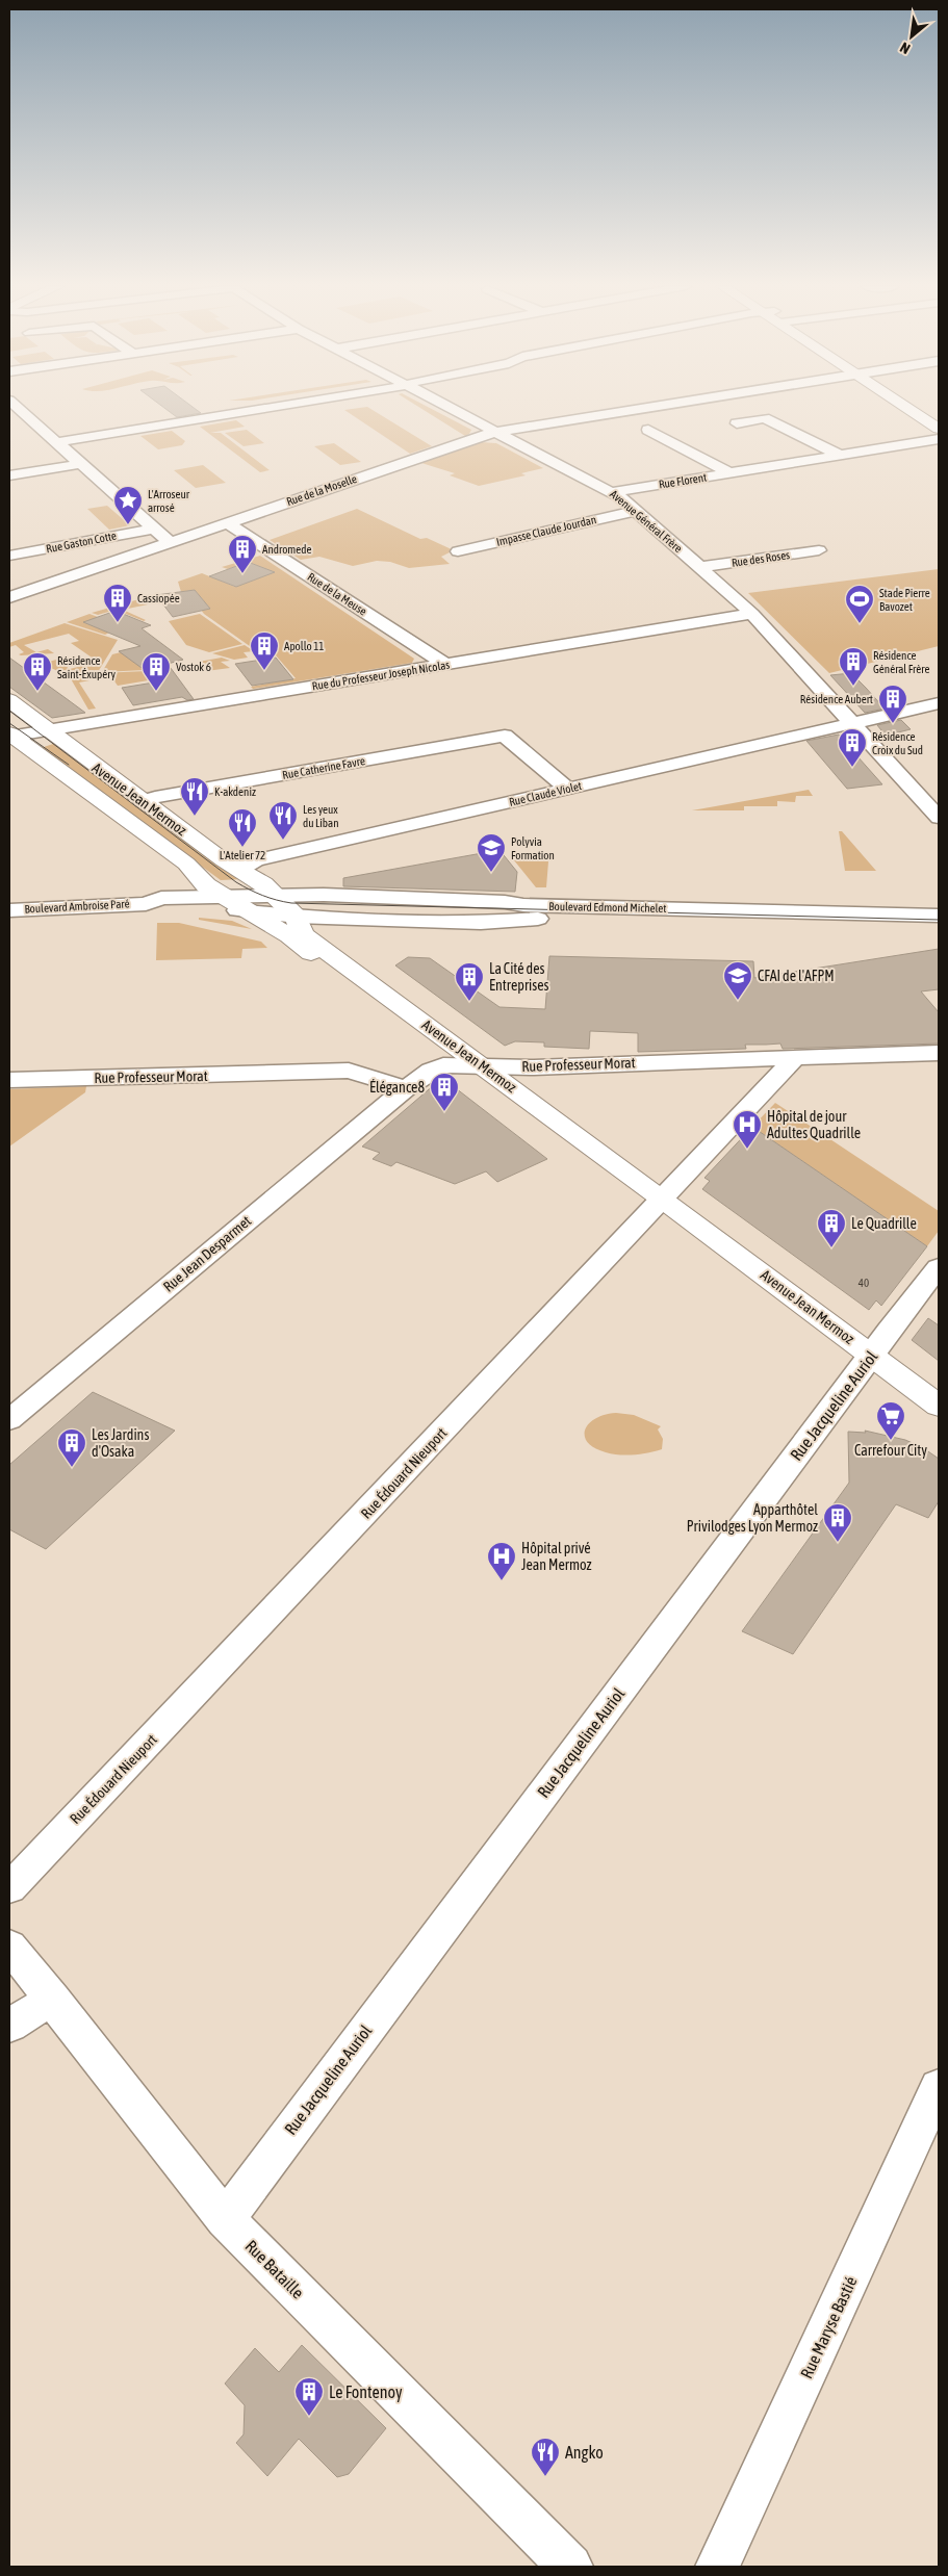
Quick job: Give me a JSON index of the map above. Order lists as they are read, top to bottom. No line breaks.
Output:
{"streets":{"main road":["Avenue Jean Mermoz"],"street":["Rue Florent","Rue de la Moselle","Avenue Général Frère","Impasse Claude Jourdan","Rue Gaston Cotte","Rue des Roses","Rue de la Meuse","Rue du Professeur Joseph Nicolas","Rue Catherine Favre","Rue Claude Violet","Boulevard Ambroise Paré","Boulevard Edmond Michelet","Rue Professeur Morat","Rue Jean Desparmet","Rue Jacqueline Auriol","Rue Édouard Nieuport","Rue Bataille","Rue Maryse Bastié"]},"crossings":[["Rue Florent","Avenue Général Frère"],["Rue de la Moselle","Avenue Général Frère"],["Rue de la Moselle","Rue de la Meuse"],["Avenue Général Frère","Impasse Claude Jourdan"],["Avenue Général Frère","Rue des Roses"],["Avenue Général Frère","Rue du Professeur Joseph Nicolas"],["Avenue Général Frère","Rue Claude Violet"],["Rue de la Meuse","Rue du Professeur Joseph Nicolas"],["Rue du Professeur Joseph Nicolas","Avenue Jean Mermoz"],["Rue Catherine Favre","Rue Claude Violet"],["Rue Catherine Favre","Avenue Jean Mermoz"],["Rue Claude Violet","Avenue Jean Mermoz"],["Avenue Jean Mermoz","Boulevard Ambroise Paré"],["Avenue Jean Mermoz","Boulevard Edmond Michelet"],["Avenue Jean Mermoz","Rue Professeur Morat"],["Avenue Jean Mermoz","Rue Jacqueline Auriol"],["Avenue Jean Mermoz","Rue Édouard Nieuport"],["Boulevard Ambroise Paré","Boulevard Edmond Michelet"],["Rue Professeur Morat","Rue Jean Desparmet"],["Rue Professeur Morat","Rue Édouard Nieuport"],["Rue Jacqueline Auriol","Rue Bataille"]],"places":{"place":["L'Arroseur arrosé"],"building":["Andromede","Cassiopée","Apollo 11","Résidence Général Frère","Résidence Saint-Éxupéry","Vostok 6","Résidence Aubert","Résidence Croix du Sud","La Cité des Entreprises","Élégance8","Le Quadrille","Les Jardins d'Osaka","Apparthôtel Privilodges Lyon Mermoz","Le Fontenoy"],"sports":["Stade Pierre Bavozet"],"restaurant":["K-akdeniz","Les yeux du Liban","L'Atelier 72","Angko"],"school or university":["Polyvia Formation","CFAI de l'AFPM"],"hospital":["Hôpital de jour Adultes Quadrille","Hôpital privé Jean Mermoz"],"supermarket":["Carrefour City"]},"house_numbers":["40"],"north":"bottom left"}
